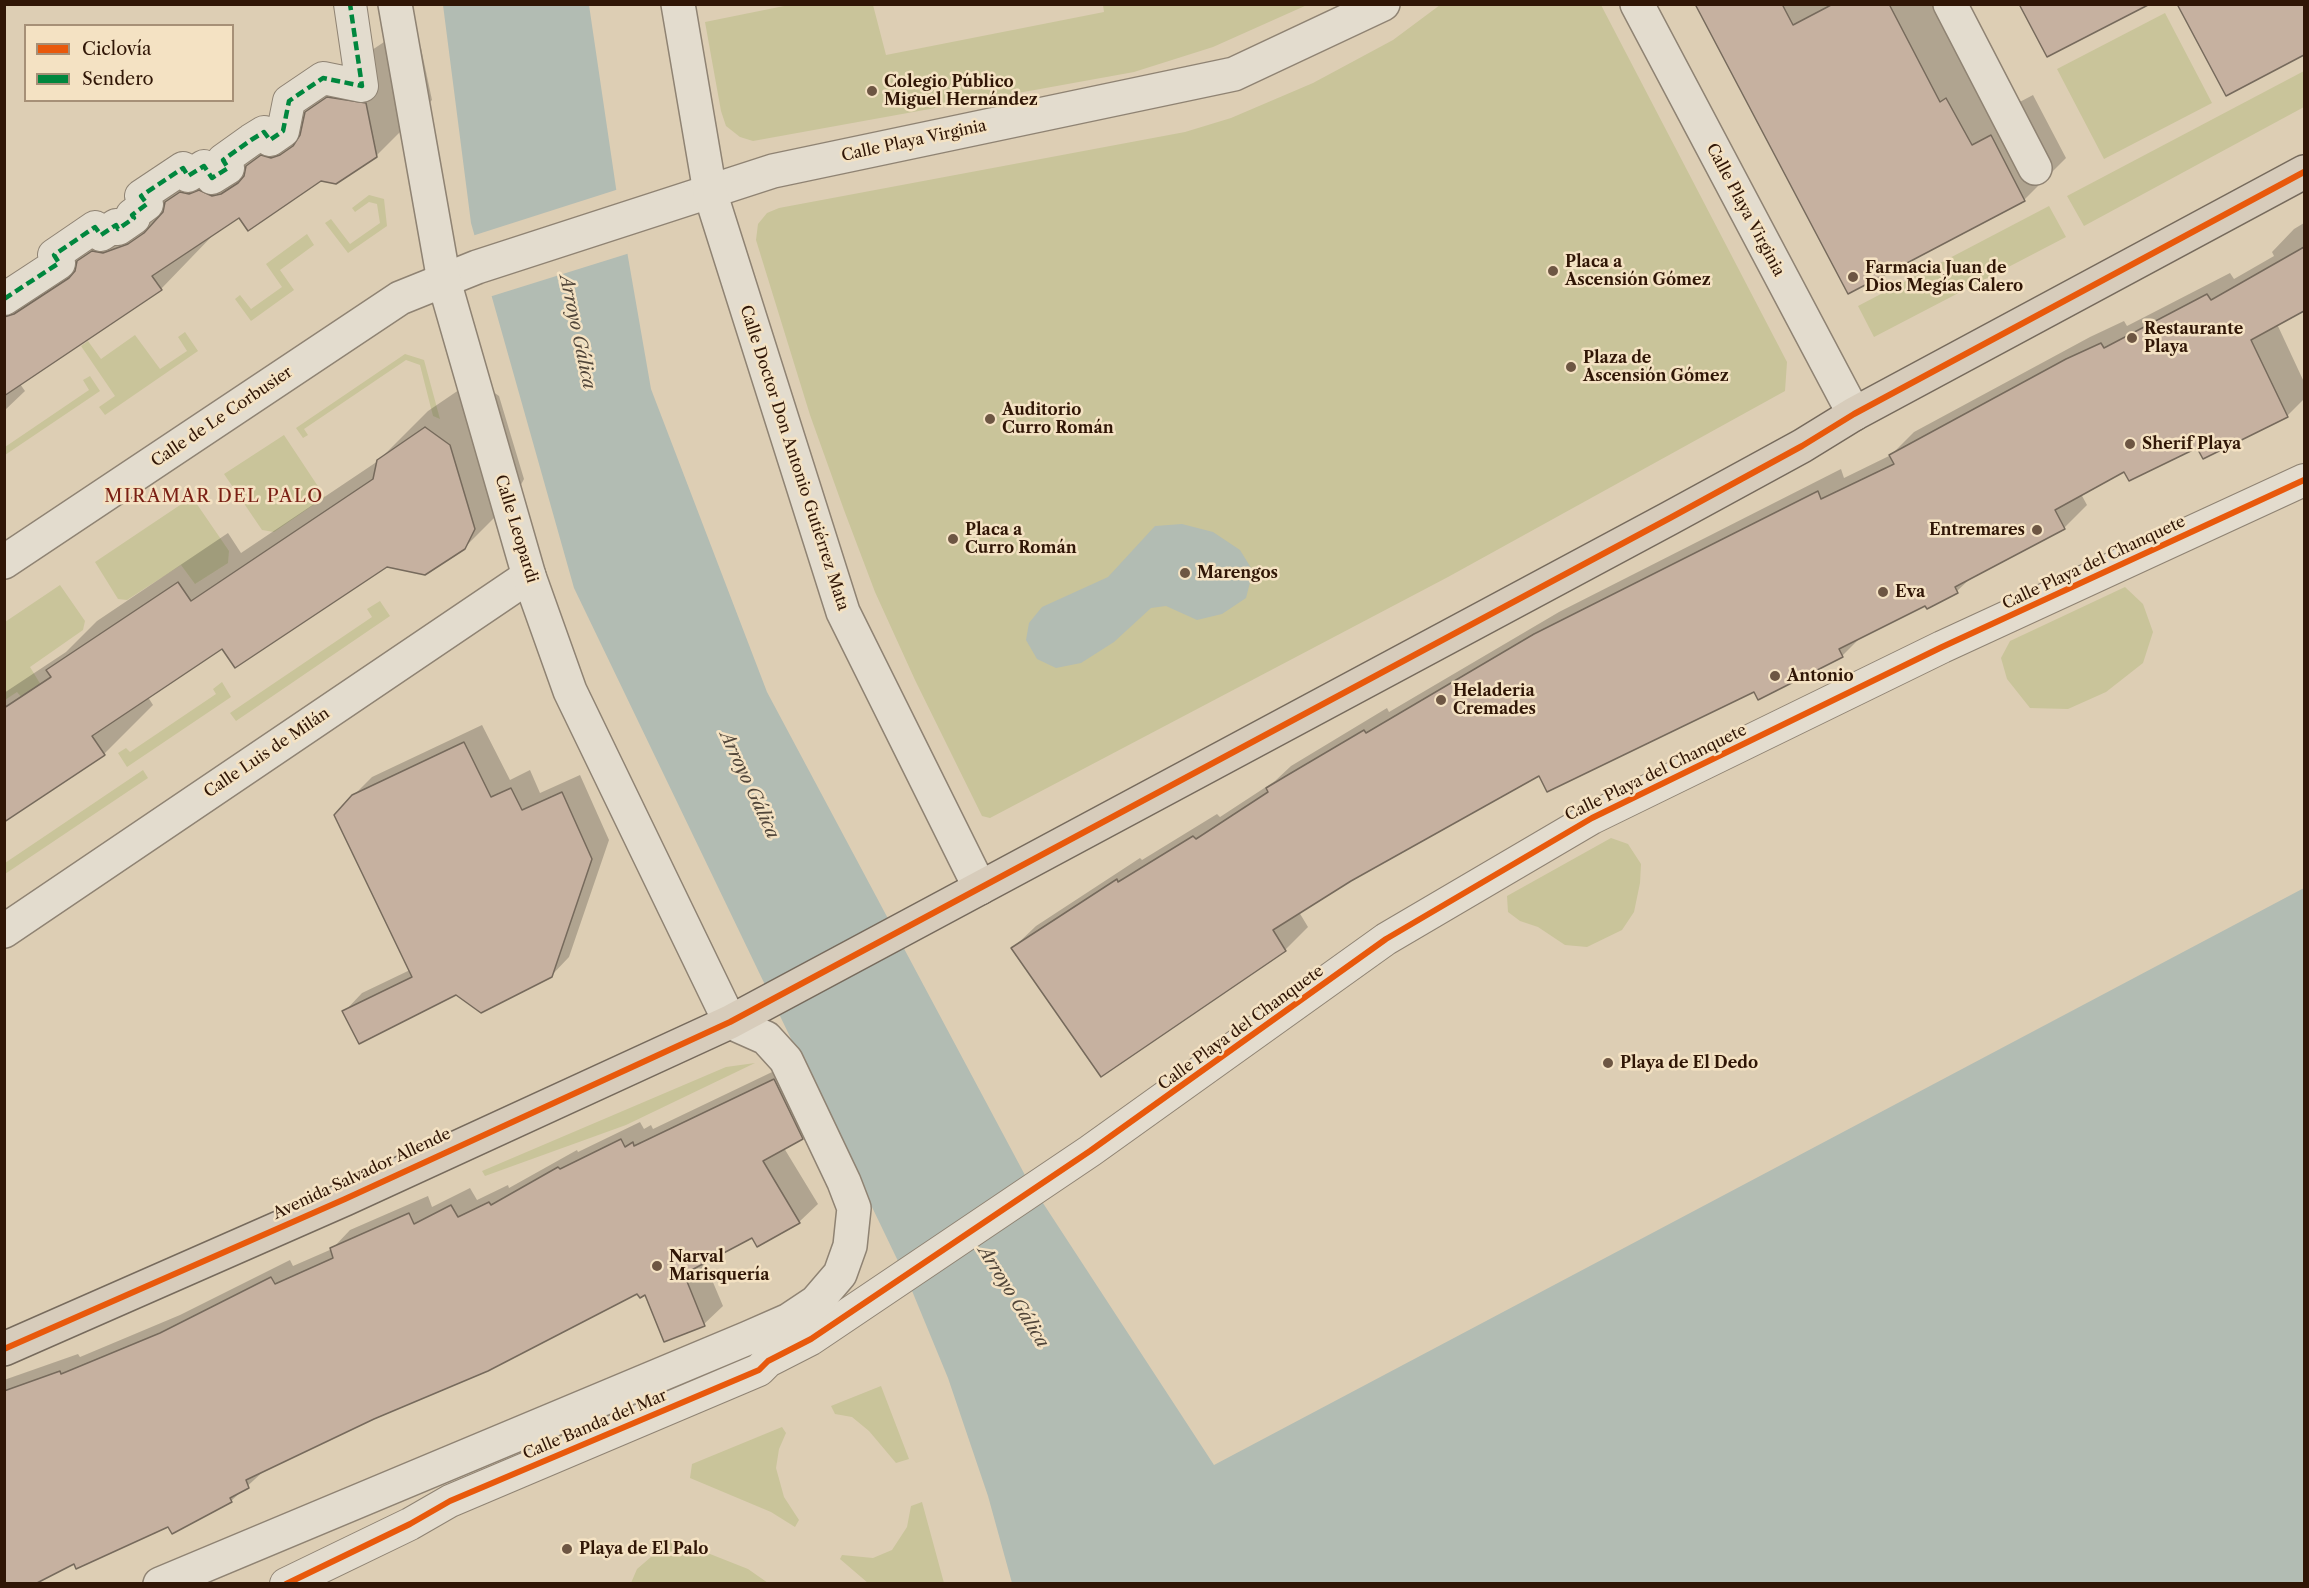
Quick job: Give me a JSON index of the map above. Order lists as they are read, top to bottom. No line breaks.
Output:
{"streets":{"main road":["Avenida Salvador Allende"],"street":["Calle Playa Virginia","Calle de Le Corbusier","Calle Doctor Don Antonio Gutiérrez Mata","Calle Leopardi","Calle Playa del Chanquete","Calle Luis de Milán","Calle Banda del Mar"]},"crossings":[["Calle Playa Virginia","Calle de Le Corbusier"],["Calle Playa Virginia","Calle Doctor Don Antonio Gutiérrez Mata"],["Calle Playa Virginia","Calle Leopardi"],["Calle Playa Virginia","Avenida Salvador Allende"],["Calle de Le Corbusier","Calle Leopardi"],["Calle Doctor Don Antonio Gutiérrez Mata","Avenida Salvador Allende"],["Calle Leopardi","Calle Luis de Milán"],["Calle Leopardi","Avenida Salvador Allende"],["Calle Leopardi","Calle Banda del Mar"],["Calle Playa del Chanquete","Calle Banda del Mar"],["Avenida Salvador Allende","Calle Banda del Mar"]],"districts":["MIRAMAR DEL PALO"],"water":["Arroyo Gálica"],"places":["Colegio Público Miguel Hernández","Placa a Ascensión Gómez","Farmacia Juan de Dios Megías Calero","Restaurante Playa","Plaza de Ascensión Gómez","Auditorio Curro Román","Sherif Playa","Entremares","Placa a Curro Román","Marengos","Eva","Antonio","Heladeria Cremades","Playa de El Dedo","Narval Marisquería","Playa de El Palo"],"legend":["Ciclovía","Sendero"]}
